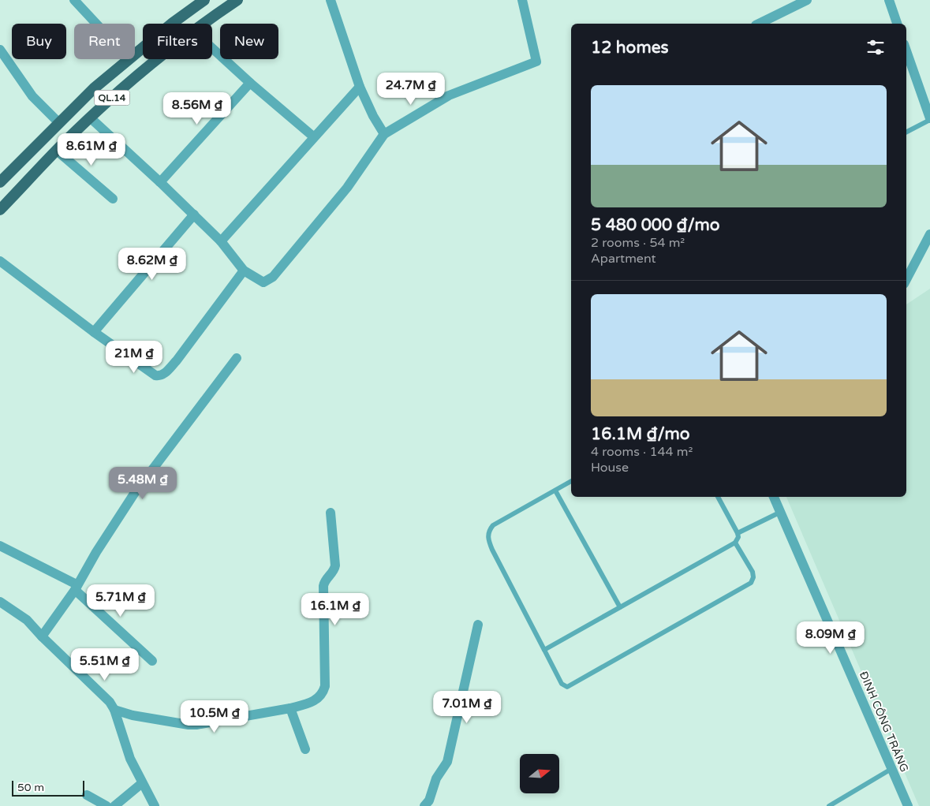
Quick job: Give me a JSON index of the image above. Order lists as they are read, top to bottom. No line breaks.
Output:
{"streets":{"main road":["QL.14"],"street":["ĐINH CÔNG TRÁNG"]},"scale_bar":"50 m","north":"right","page":{"chip":["Buy","Rent","Filters","New"],"heading":"12 homes","list":[{"name":"5 480 000 ₫/mo","note":"2 rooms · 54 m² · Apartment"},{"name":"16.1M ₫/mo","note":"4 rooms · 144 m² · House"}],"price":["24.7M ₫","8.56M ₫","8.61M ₫","8.62M ₫","21M ₫","5.48M ₫","5.71M ₫","16.1M ₫","8.09M ₫","5.51M ₫","7.01M ₫","10.5M ₫"],"scale":"50 m"}}
